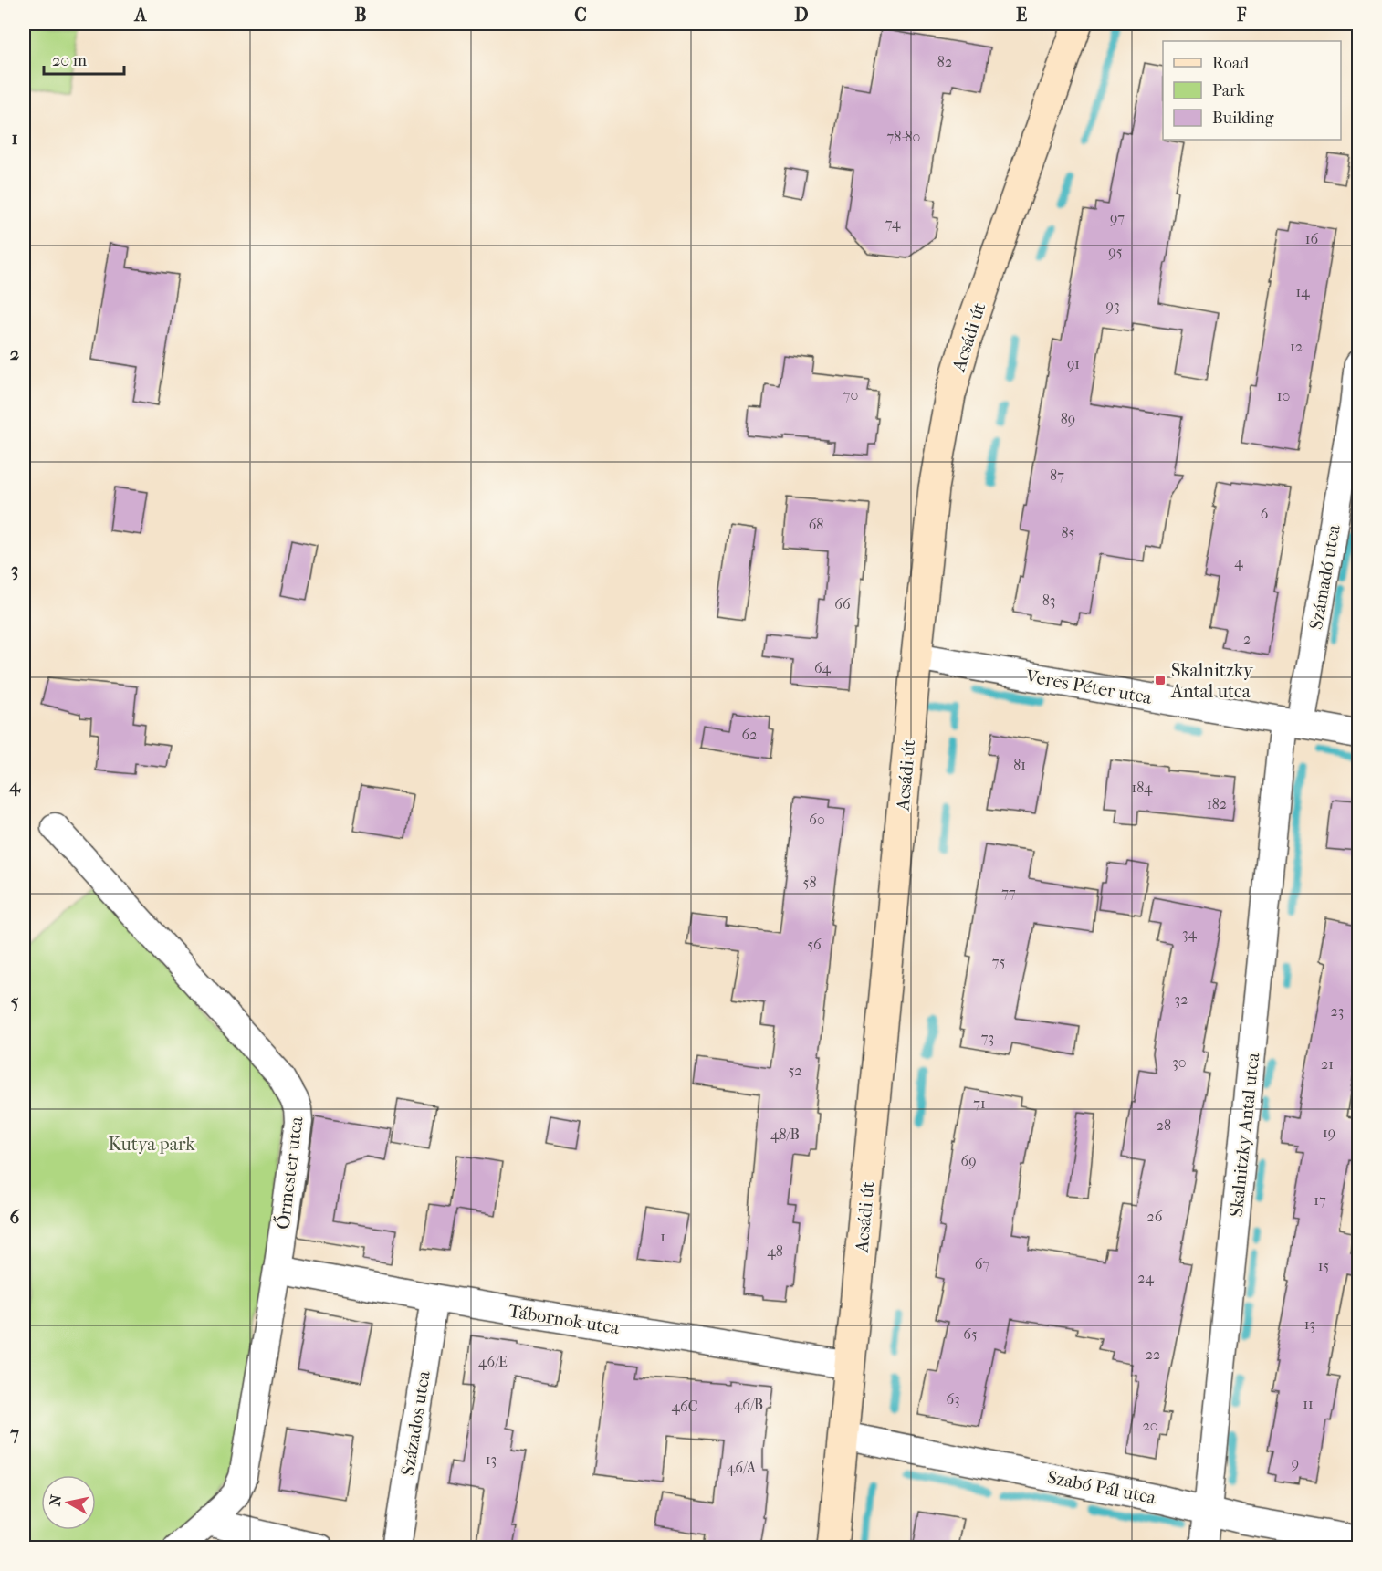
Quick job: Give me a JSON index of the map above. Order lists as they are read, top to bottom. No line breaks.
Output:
{"streets":{"main road":["Acsádi út"],"street":["Számadó utca","Veres Péter utca","Skalnitzky Antal utca","Őrmester utca","Tábornok utca","Százados utca","Szabó Pál utca"]},"crossings":[["Acsádi út","Veres Péter utca"],["Acsádi út","Tábornok utca"],["Acsádi út","Szabó Pál utca"],["Számadó utca","Veres Péter utca"],["Számadó utca","Skalnitzky Antal utca"],["Veres Péter utca","Skalnitzky Antal utca"],["Skalnitzky Antal utca","Szabó Pál utca"],["Őrmester utca","Tábornok utca"],["Tábornok utca","Százados utca"]],"parks":["Kutya park"],"places":{"transit":["Skalnitzky Antal utca"]},"house_numbers":["82","78-80","97","74","16","95","14","93","12","91","70","10","89","87","6","68","85","4","83","66","2","64","62","81","184","182","60","58","77","34","56","75","32","23","73","30","21","52","71","28","19","48/B","69","17","26","1","48","67","15","24","13","65","22","46/E","63","11","46/B","46C","20","13","9","46/A"],"legend":["Road","Park","Building"],"scale_bar":"20 m","north":"left","grid":{"columns":["A","B","C","D","E","F"],"rows":["1","2","3","4","5","6","7"]}}
